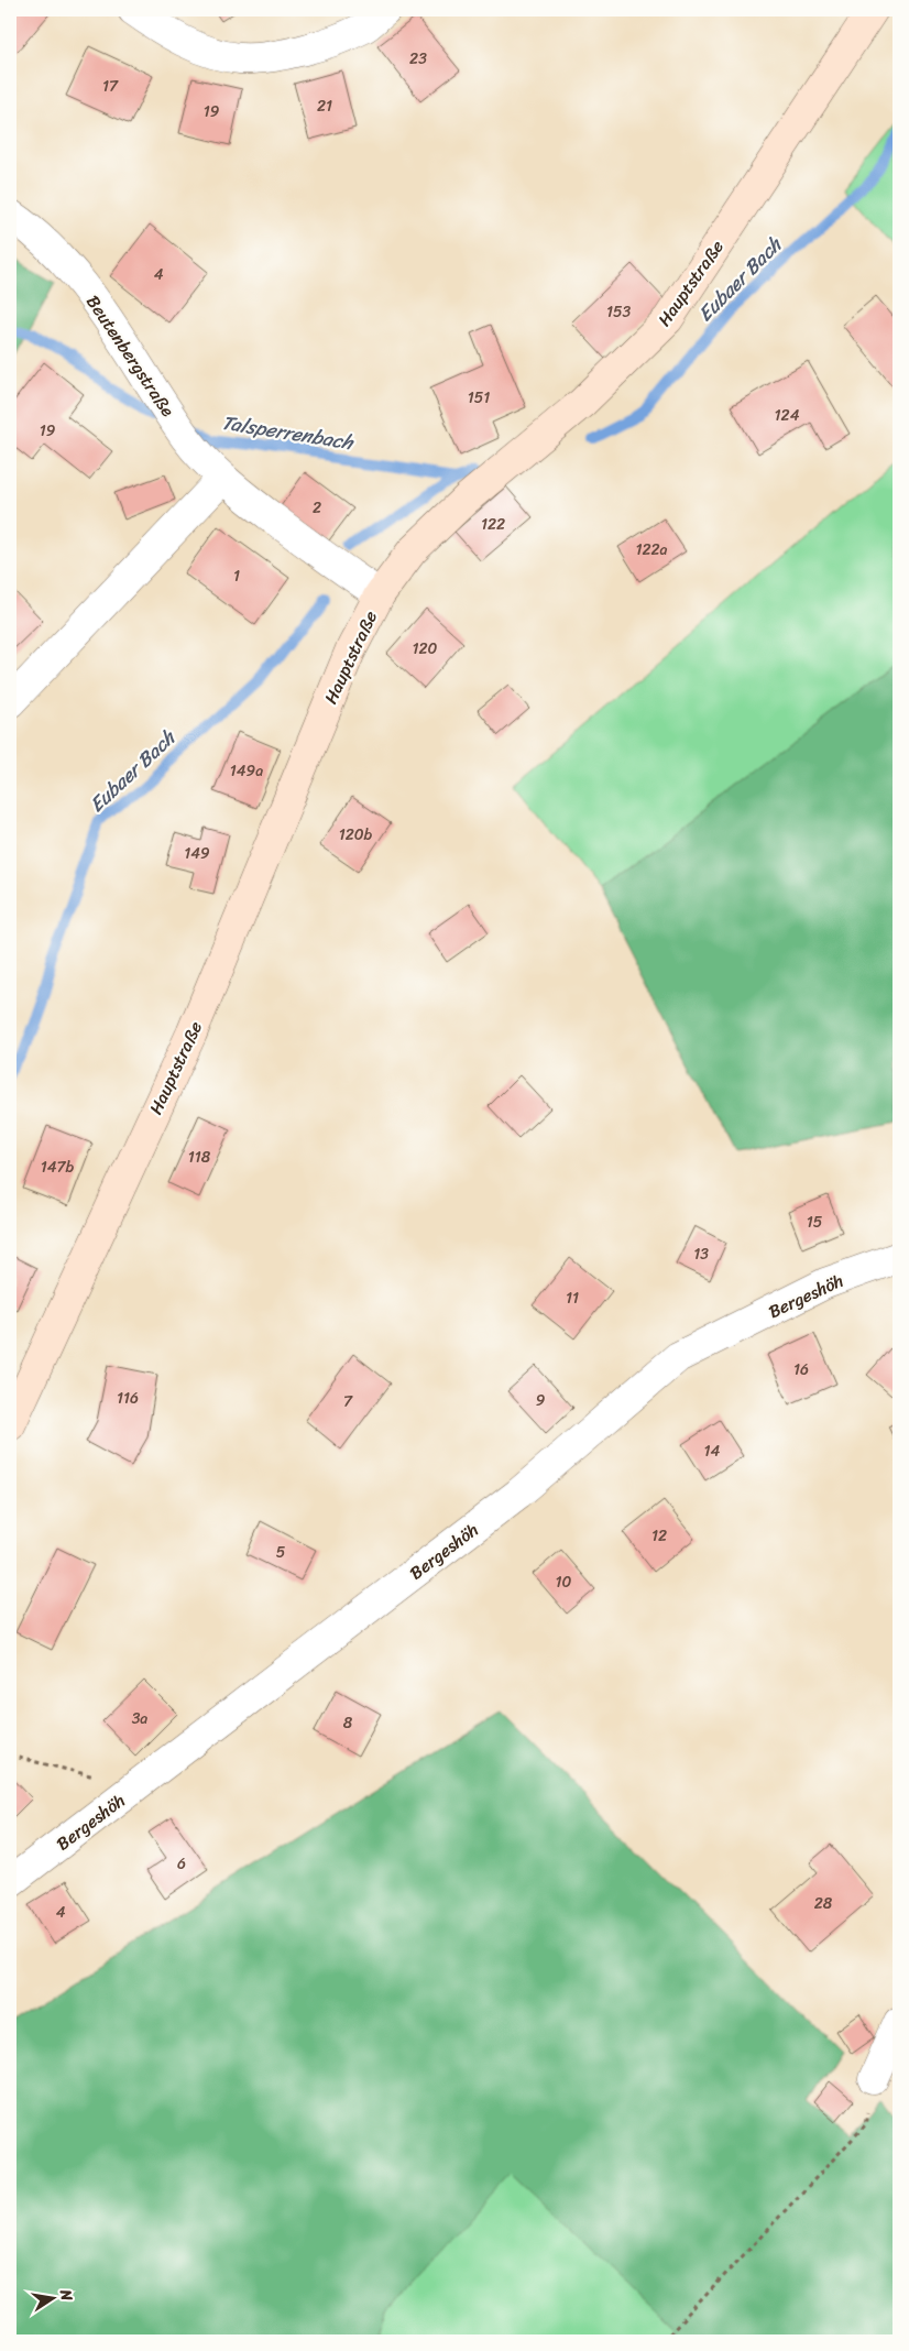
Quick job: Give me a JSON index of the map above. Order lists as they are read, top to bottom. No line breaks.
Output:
{"streets":{"street":["Hauptstraße","Beutenbergstraße","Bergeshöh"]},"crossings":[["Hauptstraße","Beutenbergstraße"]],"water":["Eubaer Bach","Talsperrenbach"],"house_numbers":["23","17","21","19","4","153","151","124","19","2","122","122a","1","120","149a","120b","149","118","147b","15","13","11","16","116","9","7","14","12","5","10","3a","8","6","28","4"],"north":"right"}
